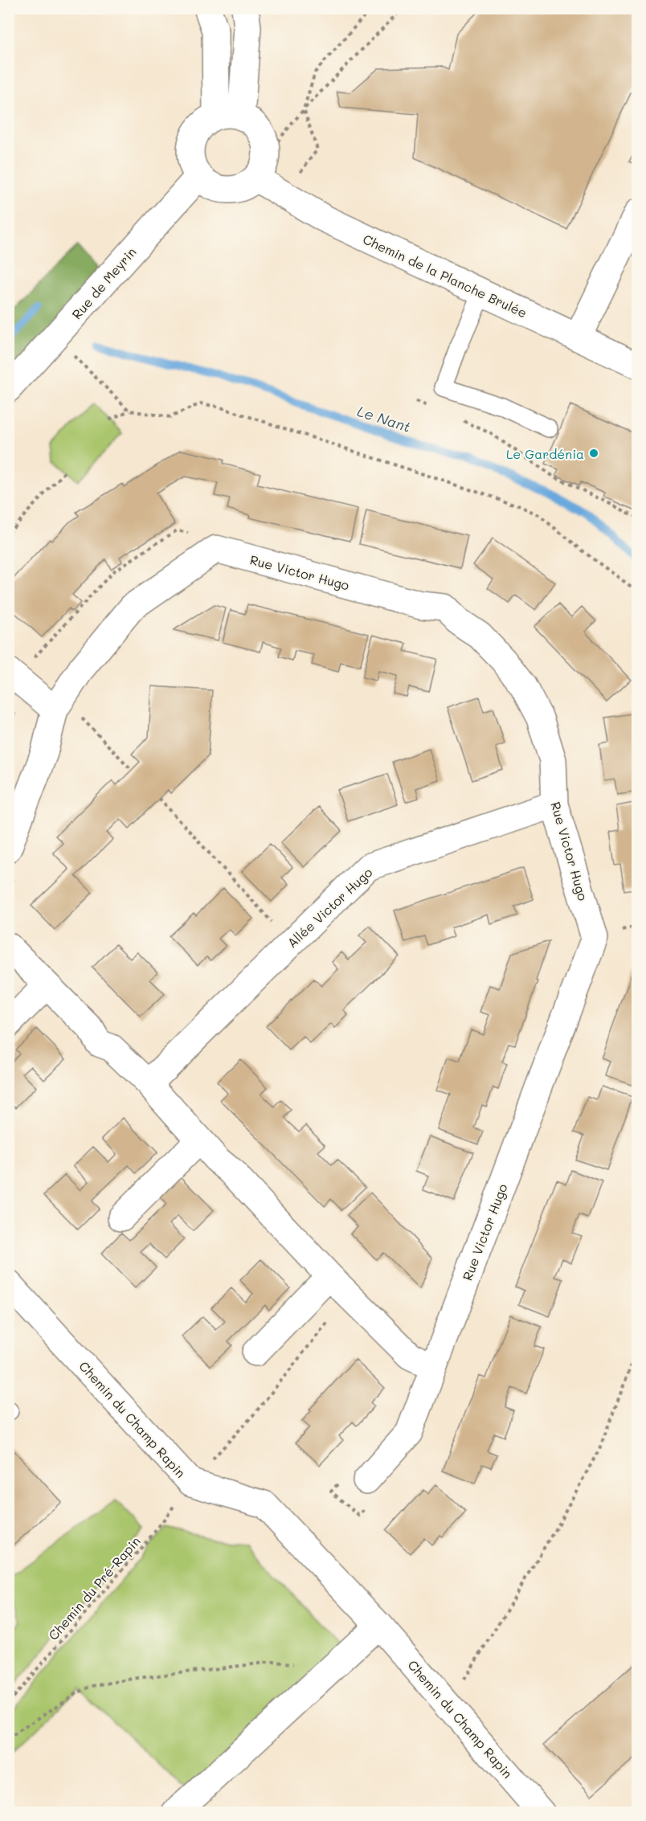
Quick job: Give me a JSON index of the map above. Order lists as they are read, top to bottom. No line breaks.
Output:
{"streets":{"street":["Chemin de la Planche Brulée","Rue de Meyrin","Rue Victor Hugo","Allée Victor Hugo","Chemin du Champ Rapin"],"path":["Chemin du Pré-Rapin"]},"crossings":[["Chemin de la Planche Brulée","Rue de Meyrin"],["Rue Victor Hugo","Allée Victor Hugo"],["Chemin du Champ Rapin","Chemin du Pré-Rapin"]],"water":["Le Nant"],"places":["Le Gardénia"]}
